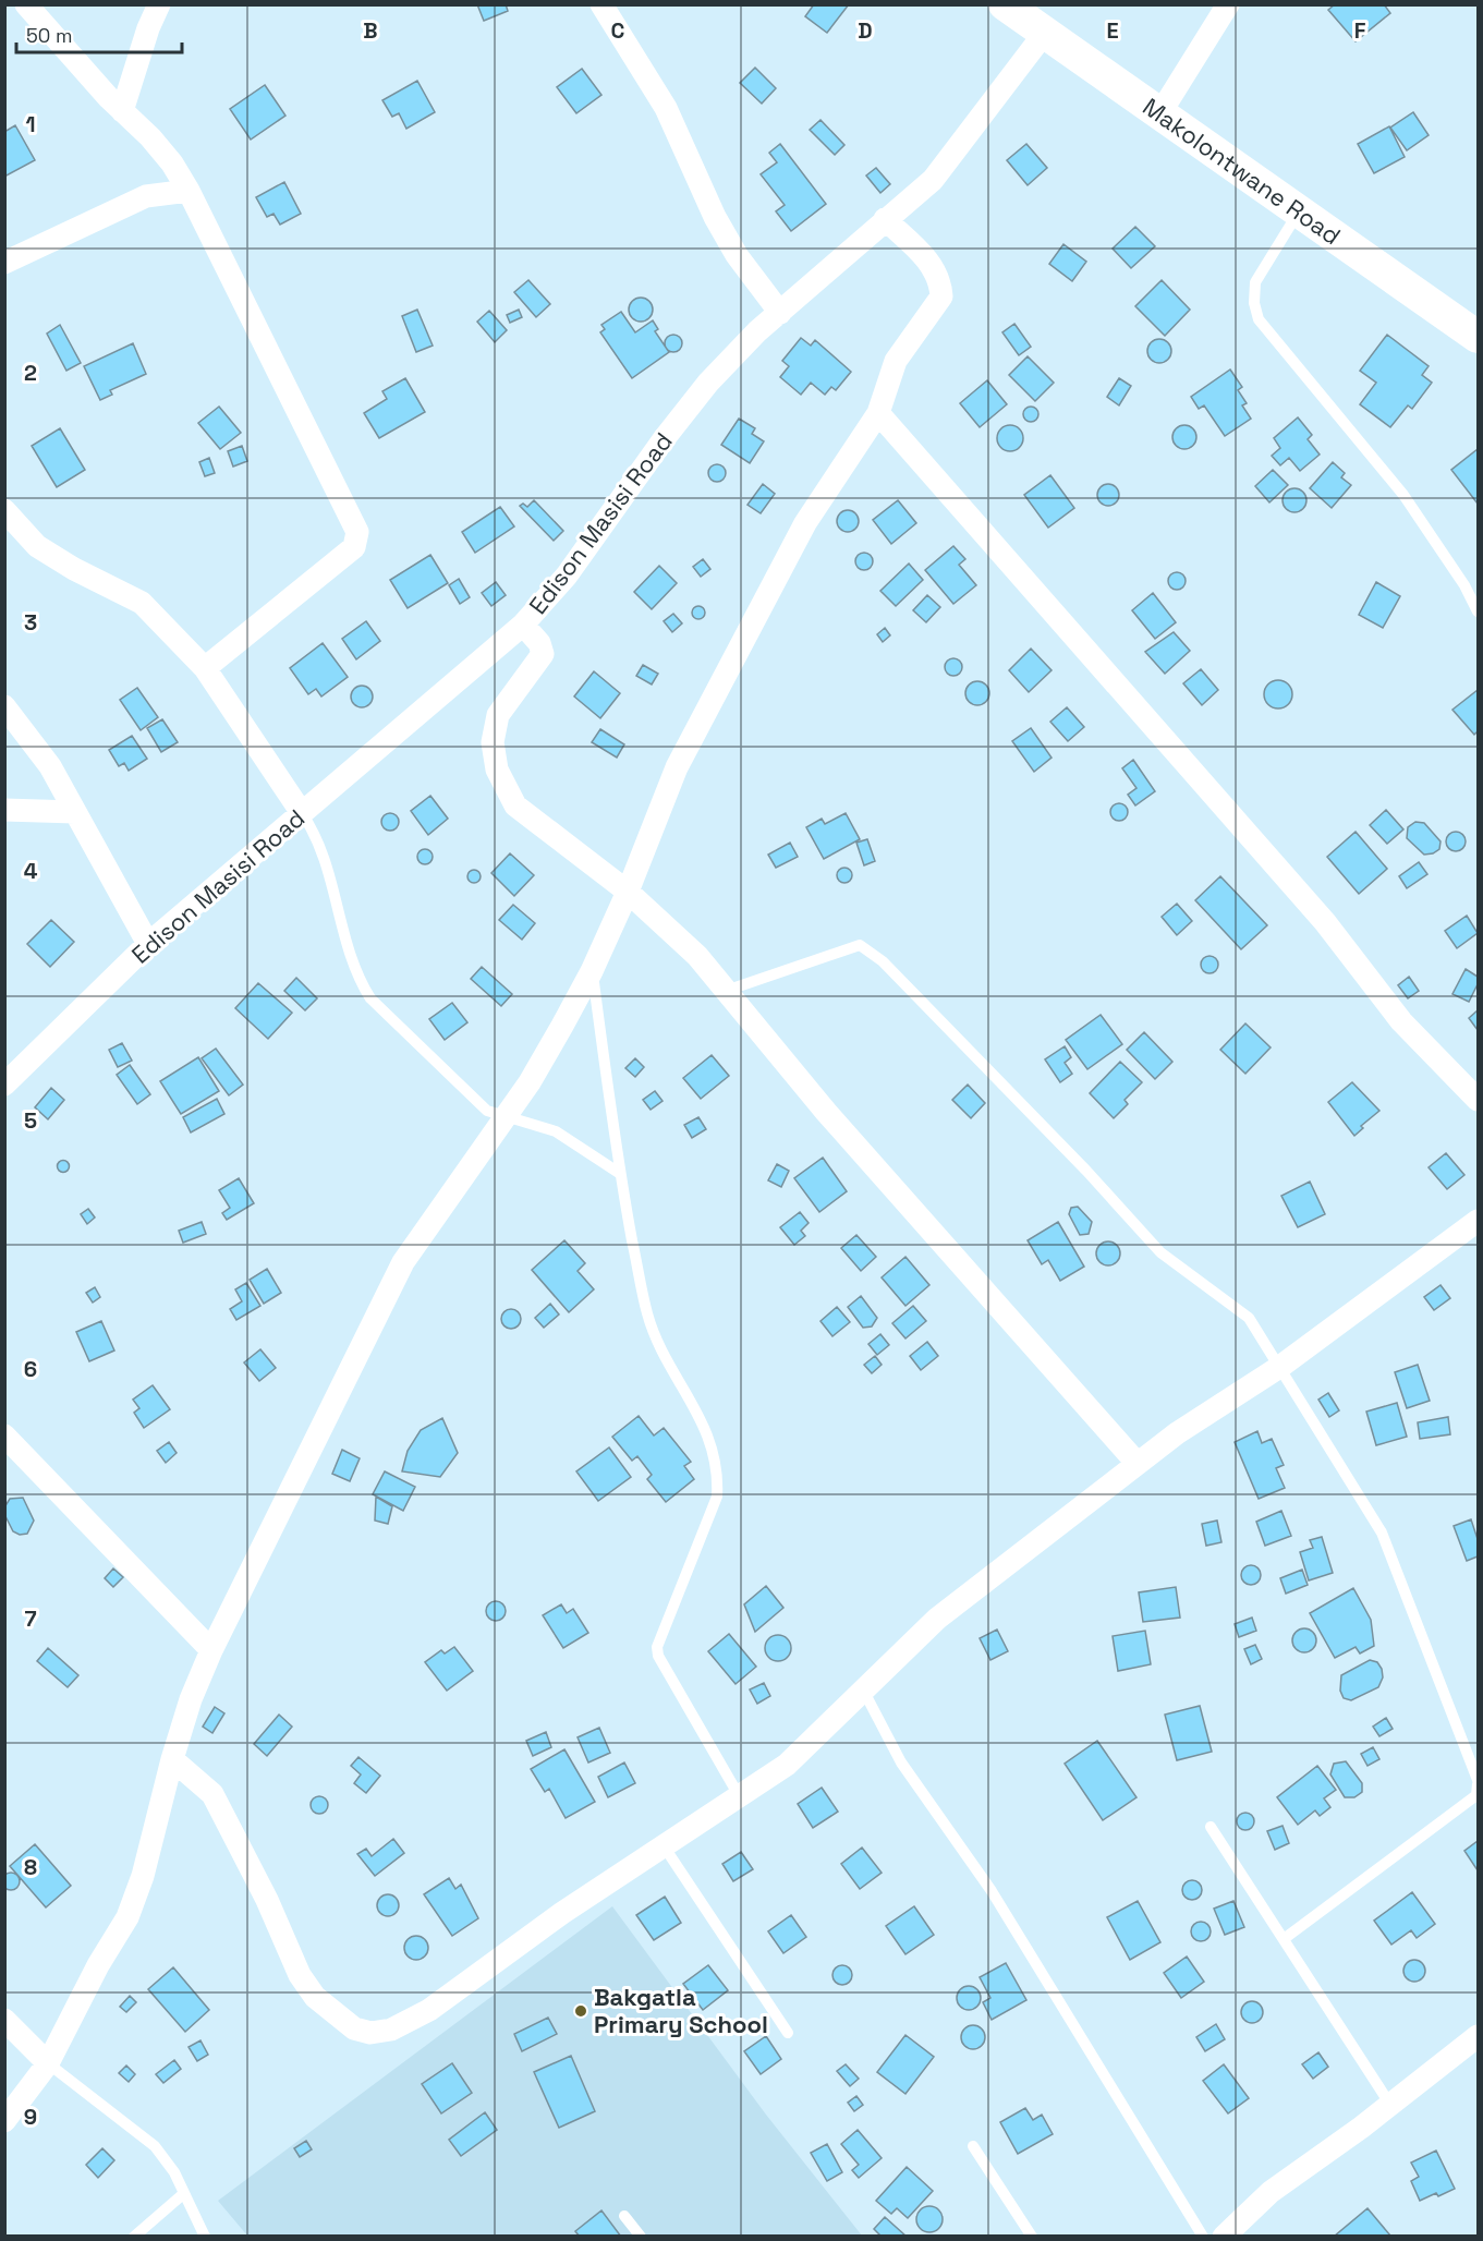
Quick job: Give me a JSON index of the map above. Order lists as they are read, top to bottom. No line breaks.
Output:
{"streets":{"main road":["Makolontwane Road"],"street":["Edison Masisi Road"]},"crossings":[["Makolontwane Road","Edison Masisi Road"]],"places":["Bakgatla Primary School"],"scale_bar":"50 m","grid":{"columns":["B","C","D","E","F"],"rows":["1","2","3","4","5","6","7","8","9"]}}
